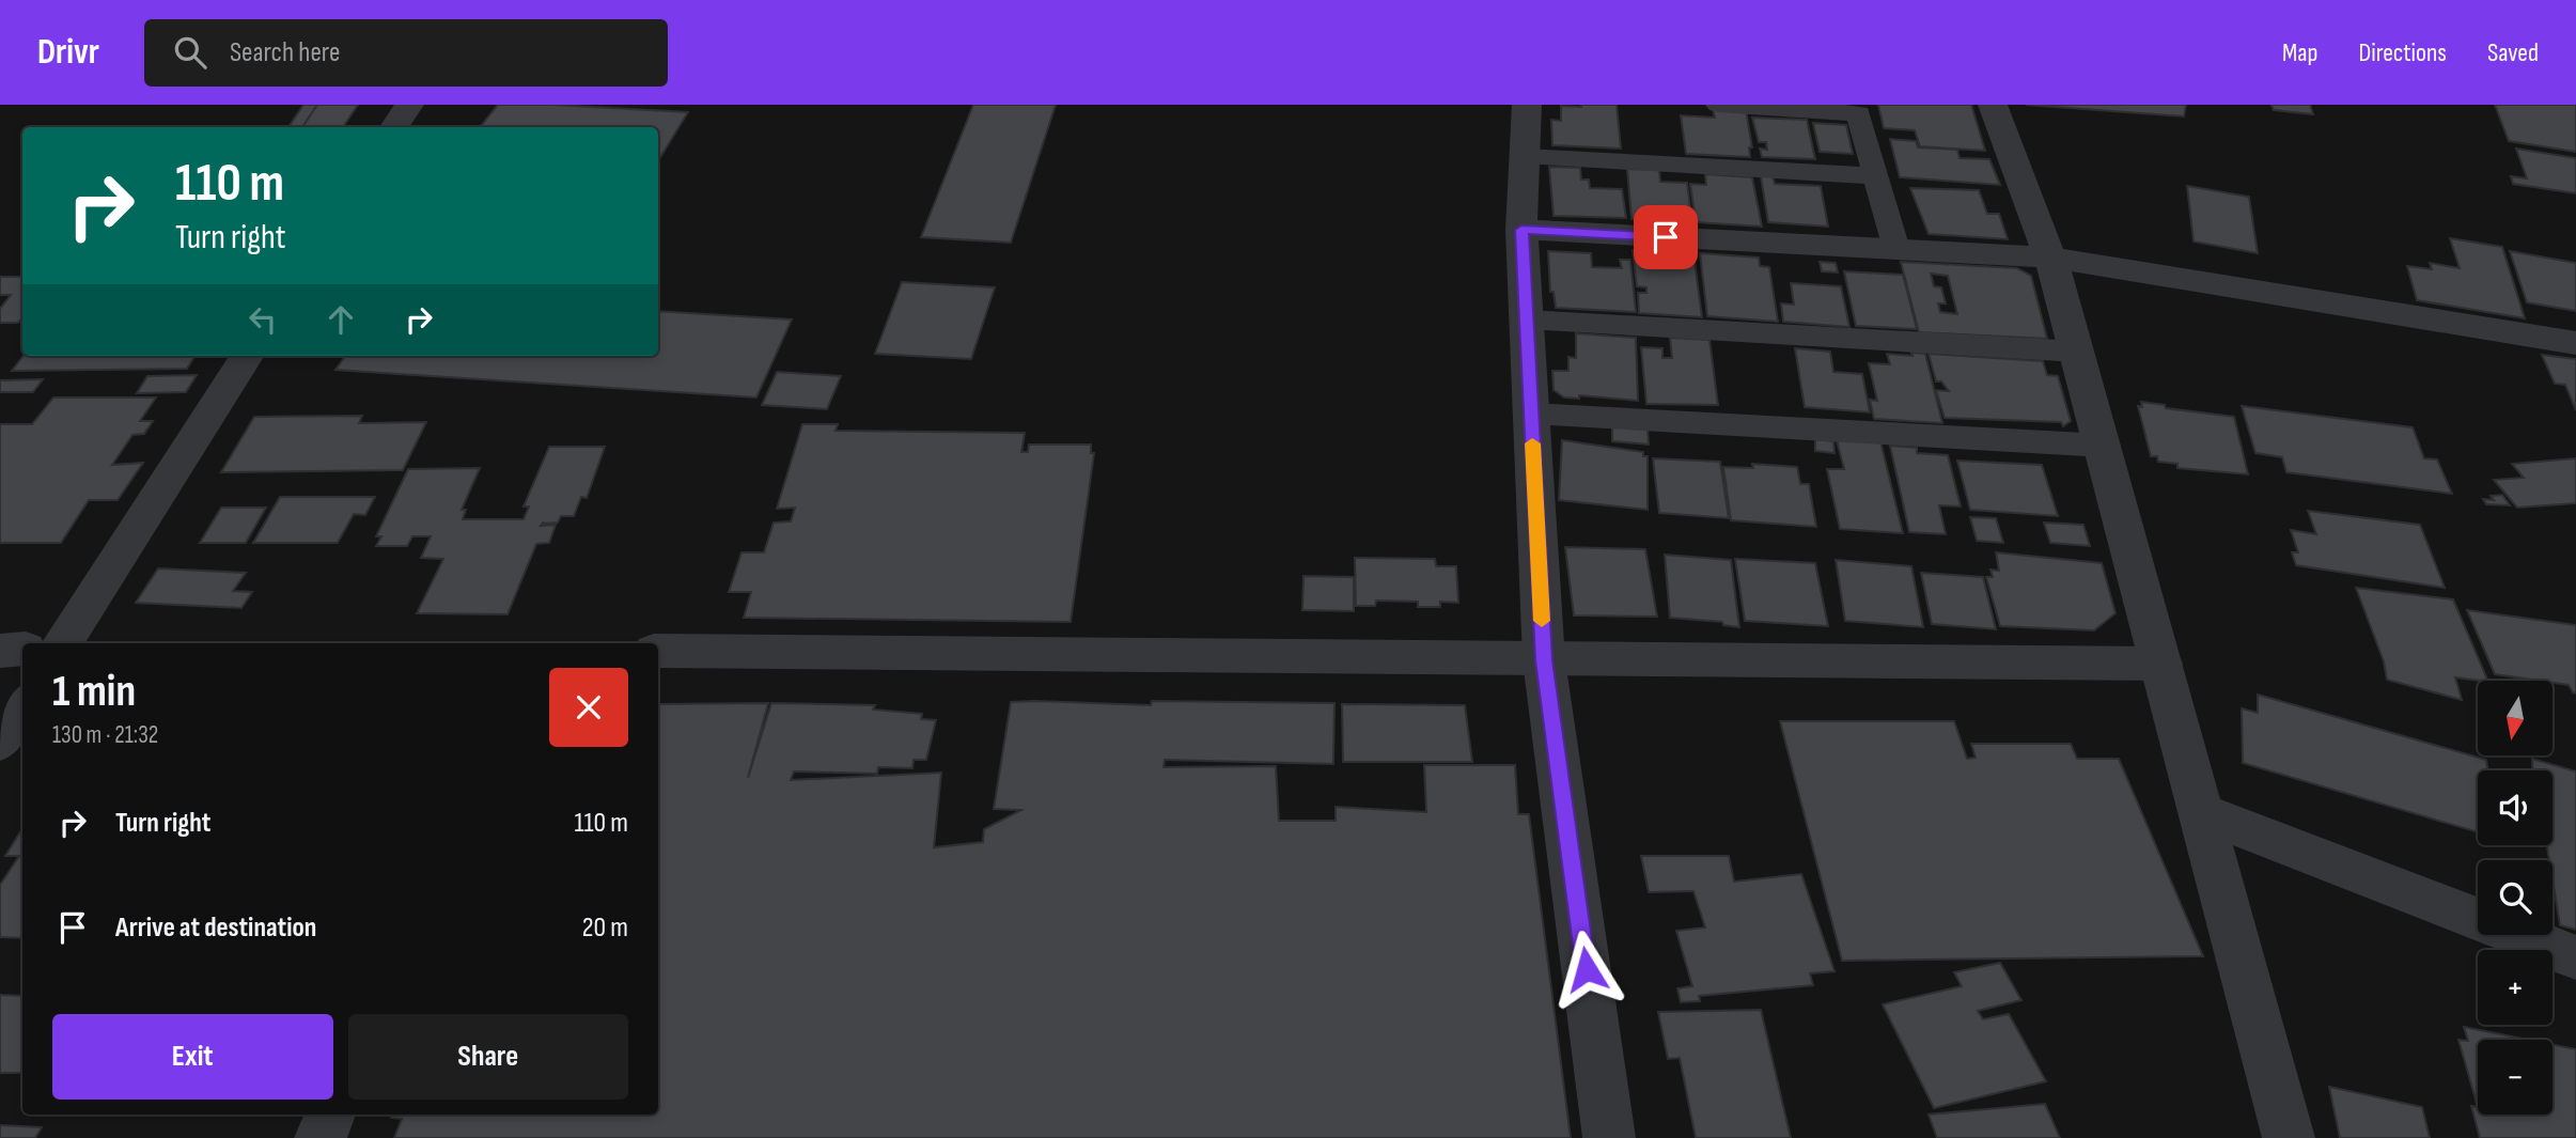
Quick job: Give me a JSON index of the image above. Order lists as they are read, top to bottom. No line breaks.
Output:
{"north":"bottom","page":{"header":"Drivr","search":"Search here","nav":["Map","Directions","Saved"],"turn":["110 m","Turn right"],"heading":["1 min","130 m · 21:32"],"map_buttons":["+","−"],"list":[{"name":"Turn right","value":"110 m"},{"name":"Arrive at destination","value":"20 m"}],"buttons":["Exit","Share"]}}
